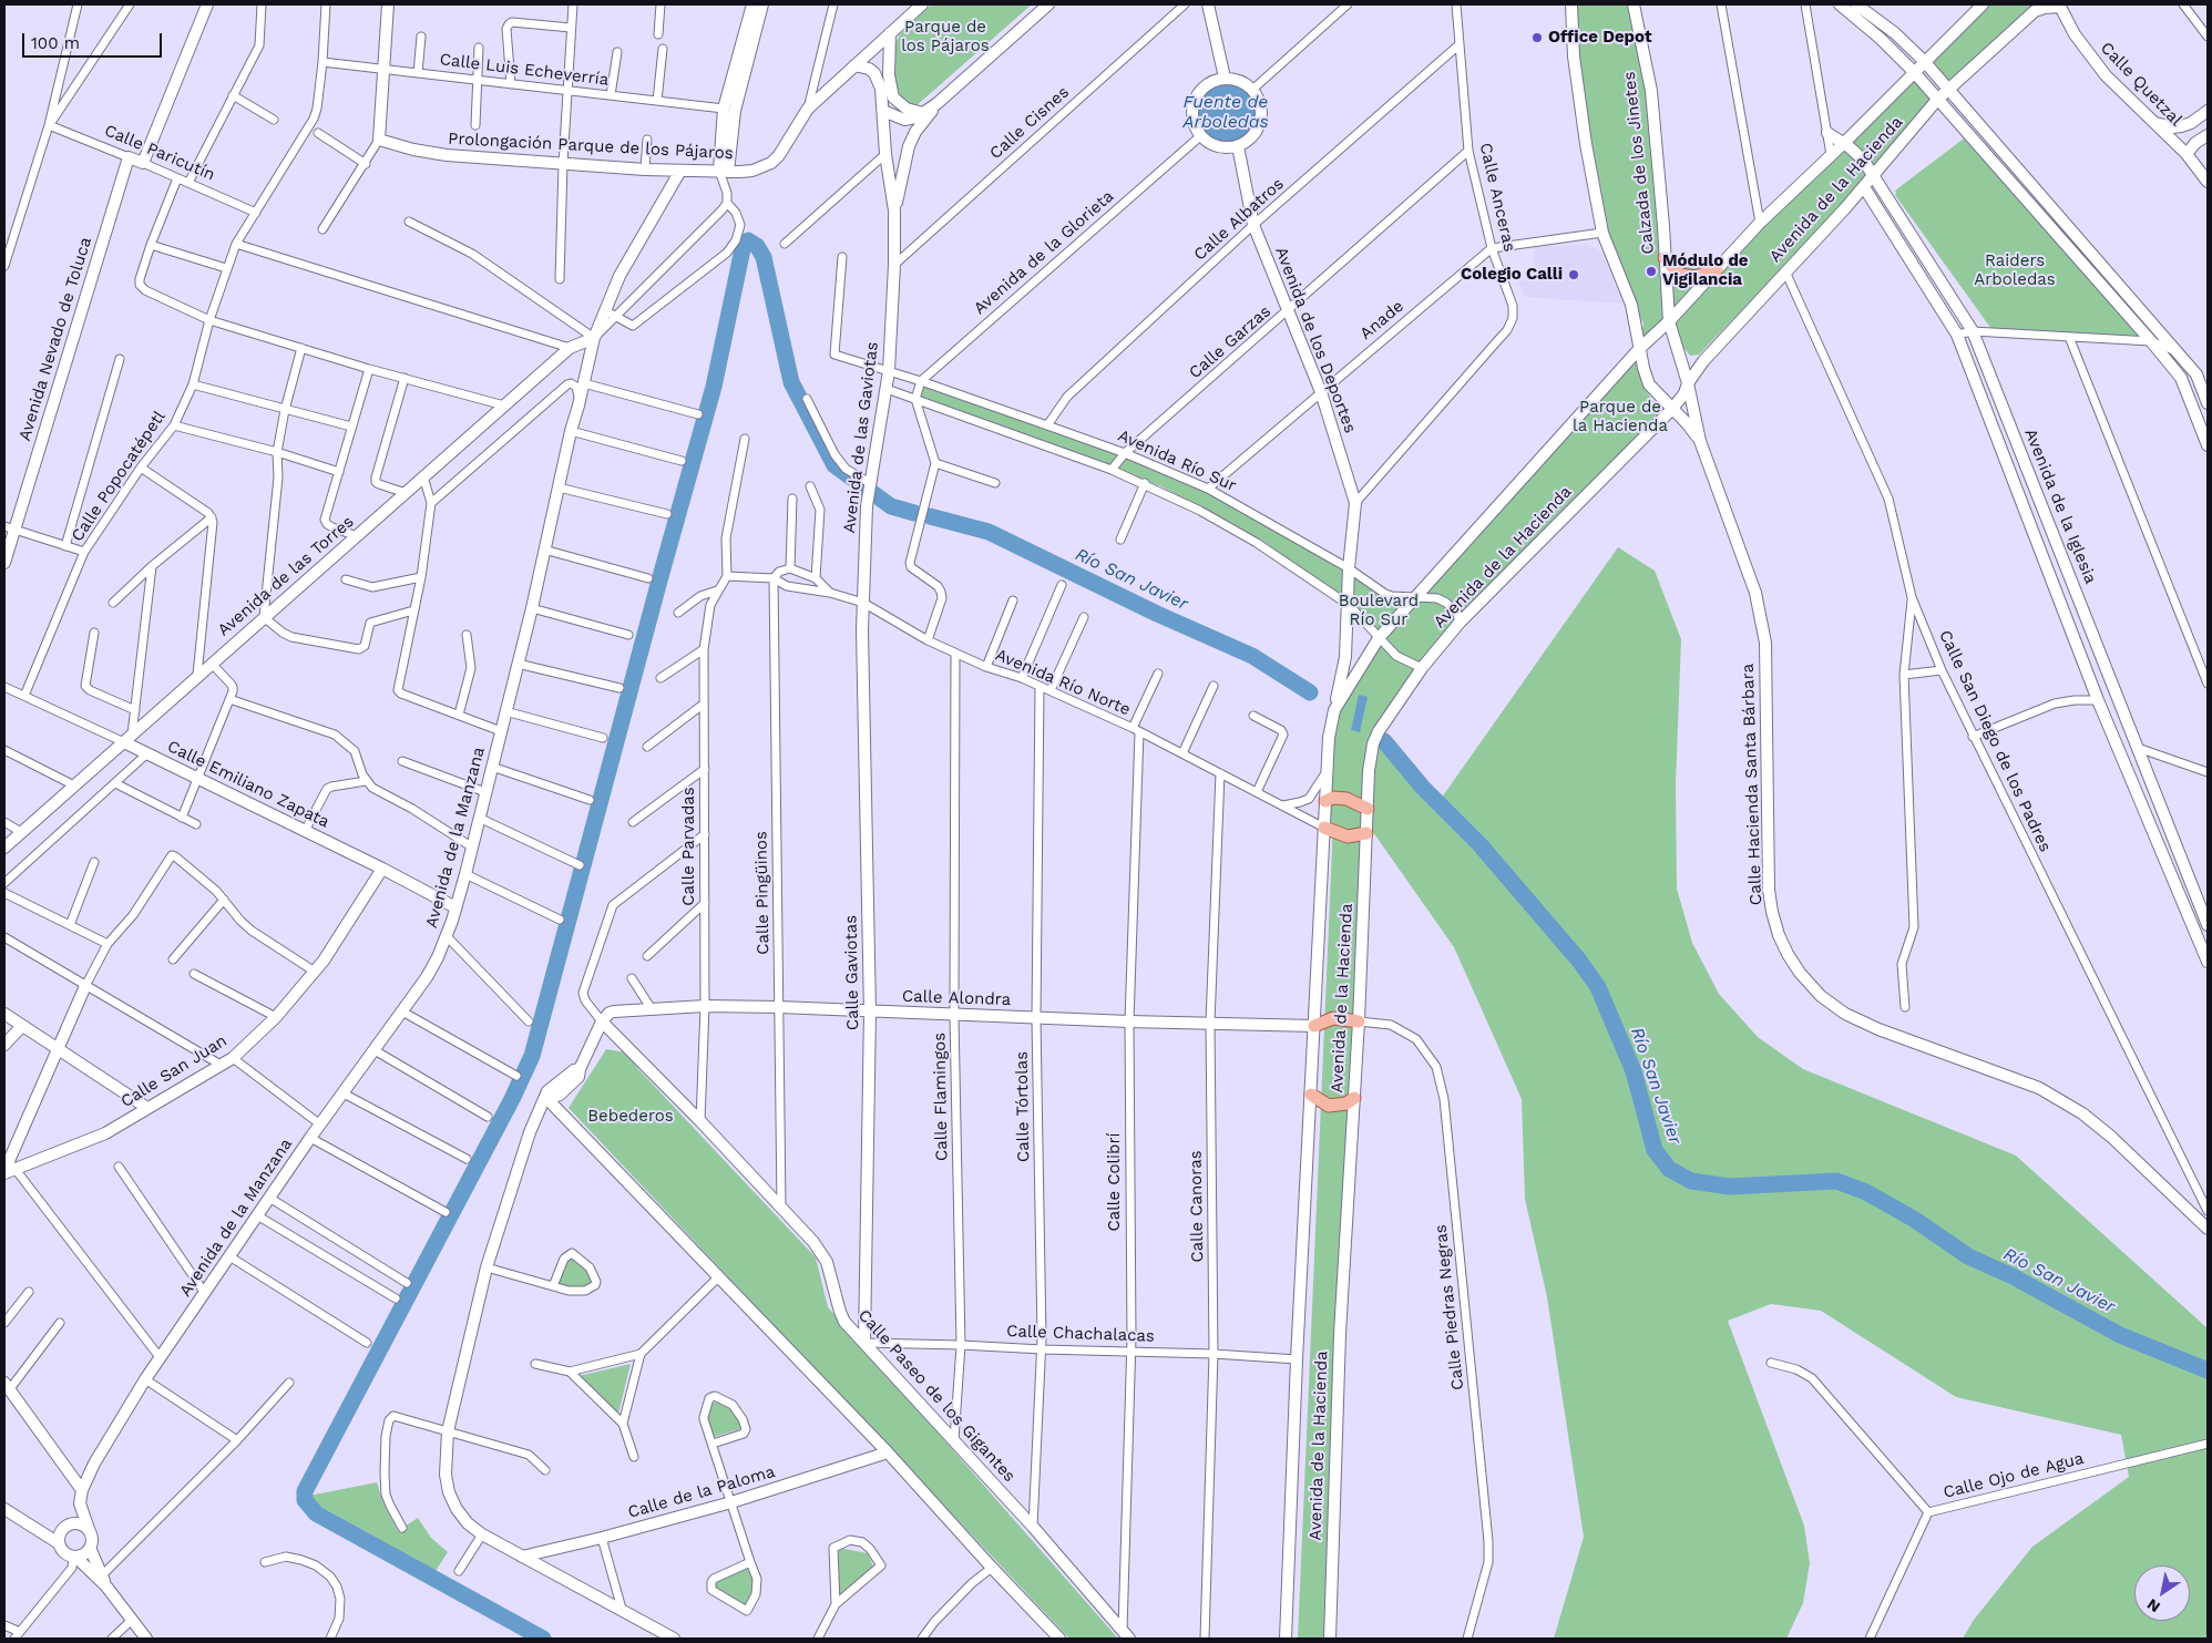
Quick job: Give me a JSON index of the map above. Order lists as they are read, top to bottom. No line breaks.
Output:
{"streets":{"street":["Calle Luis Echeverría","Calle Quetzal","Calle Cisnes","Prolongación Parque de los Pájaros","Calle Paricutín","Calzada de los Jinetes","Avenida de la Hacienda","Calle Anceras","Calle Albatros","Avenida de la Glorieta","Anade","Avenida Nevado de Toluca","Avenida de los Deportes","Calle Garzas","Avenida de las Gaviotas","Avenida Río Sur","Calle Popocatépetl","Avenida de la Iglesia","Avenida de las Torres","Avenida Río Norte","Calle San Diego de los Padres","Calle Emiliano Zapata","Calle Hacienda Santa Bárbara","Avenida de la Manzana","Calle Parvadas","Calle Pingüinos","Calle Gaviotas","Calle Alondra","Calle San Juan","Calle Flamingos","Calle Tórtolas","Calle Colibrí","Calle Canoras","Calle Piedras Negras","Calle Chachalacas","Calle Paseo de los Gigantes","Calle Ojo de Agua","Calle de la Paloma"]},"crossings":[["Calle Luis Echeverría","Calle Popocatépetl"],["Calle Quetzal","Avenida de la Hacienda"],["Calle Cisnes","Avenida de las Gaviotas"],["Prolongación Parque de los Pájaros","Avenida de las Gaviotas"],["Prolongación Parque de los Pájaros","Avenida de la Manzana"],["Calle Paricutín","Avenida Nevado de Toluca"],["Calle Paricutín","Calle Popocatépetl"],["Calzada de los Jinetes","Avenida de la Hacienda"],["Calzada de los Jinetes","Calle Hacienda Santa Bárbara"],["Avenida de la Hacienda","Avenida de los Deportes"],["Avenida de la Hacienda","Avenida Río Sur"],["Avenida de la Hacienda","Avenida de la Iglesia"],["Avenida de la Hacienda","Avenida Río Norte"],["Avenida de la Hacienda","Calle San Diego de los Padres"],["Avenida de la Hacienda","Calle Hacienda Santa Bárbara"],["Avenida de la Hacienda","Calle Alondra"],["Avenida de la Hacienda","Calle Piedras Negras"],["Avenida de la Hacienda","Calle Chachalacas"],["Calle Anceras","Calle Albatros"],["Calle Anceras","Anade"],["Calle Anceras","Avenida de los Deportes"],["Calle Anceras","Calle Garzas"],["Calle Albatros","Avenida de los Deportes"],["Calle Albatros","Avenida Río Sur"],["Avenida de la Glorieta","Avenida de los Deportes"],["Avenida de la Glorieta","Avenida Río Sur"],["Anade","Avenida de los Deportes"],["Anade","Avenida Río Sur"],["Avenida de los Deportes","Calle Garzas"],["Avenida de los Deportes","Avenida Río Sur"],["Calle Garzas","Avenida Río Sur"],["Avenida de las Gaviotas","Avenida Río Sur"],["Avenida de las Gaviotas","Avenida Río Norte"],["Avenida de las Gaviotas","Calle Gaviotas"],["Calle Popocatépetl","Calle Emiliano Zapata"],["Avenida de las Torres","Calle Emiliano Zapata"],["Avenida de las Torres","Avenida de la Manzana"],["Avenida Río Norte","Calle Parvadas"],["Avenida Río Norte","Calle Pingüinos"],["Avenida Río Norte","Calle Gaviotas"],["Avenida Río Norte","Calle Flamingos"],["Avenida Río Norte","Calle Tórtolas"],["Avenida Río Norte","Calle Colibrí"],["Avenida Río Norte","Calle Canoras"],["Calle Emiliano Zapata","Avenida de la Manzana"],["Calle Emiliano Zapata","Calle San Juan"],["Calle Parvadas","Calle Alondra"],["Calle Parvadas","Calle Paseo de los Gigantes"],["Calle Pingüinos","Calle Alondra"],["Calle Pingüinos","Calle Paseo de los Gigantes"],["Calle Gaviotas","Calle Alondra"],["Calle Gaviotas","Calle Chachalacas"],["Calle Gaviotas","Calle Paseo de los Gigantes"],["Calle Alondra","Calle Flamingos"],["Calle Alondra","Calle Tórtolas"],["Calle Alondra","Calle Colibrí"],["Calle Alondra","Calle Canoras"],["Calle Alondra","Calle Paseo de los Gigantes"],["Calle Flamingos","Calle Chachalacas"],["Calle Flamingos","Calle Paseo de los Gigantes"],["Calle Tórtolas","Calle Chachalacas"],["Calle Tórtolas","Calle Paseo de los Gigantes"],["Calle Colibrí","Calle Chachalacas"],["Calle Colibrí","Calle Paseo de los Gigantes"],["Calle Canoras","Calle Chachalacas"],["Calle Chachalacas","Calle Paseo de los Gigantes"]],"water":["Fuente de Arboledas","Río San Javier"],"parks":["Parque de los Pájaros","Raiders Arboledas","Parque de la Hacienda","Boulevard Río Sur","Bebederos"],"places":["Office Depot","Módulo de Vigilancia","Colegio Calli"],"scale_bar":"100 m","north":"bottom left"}
